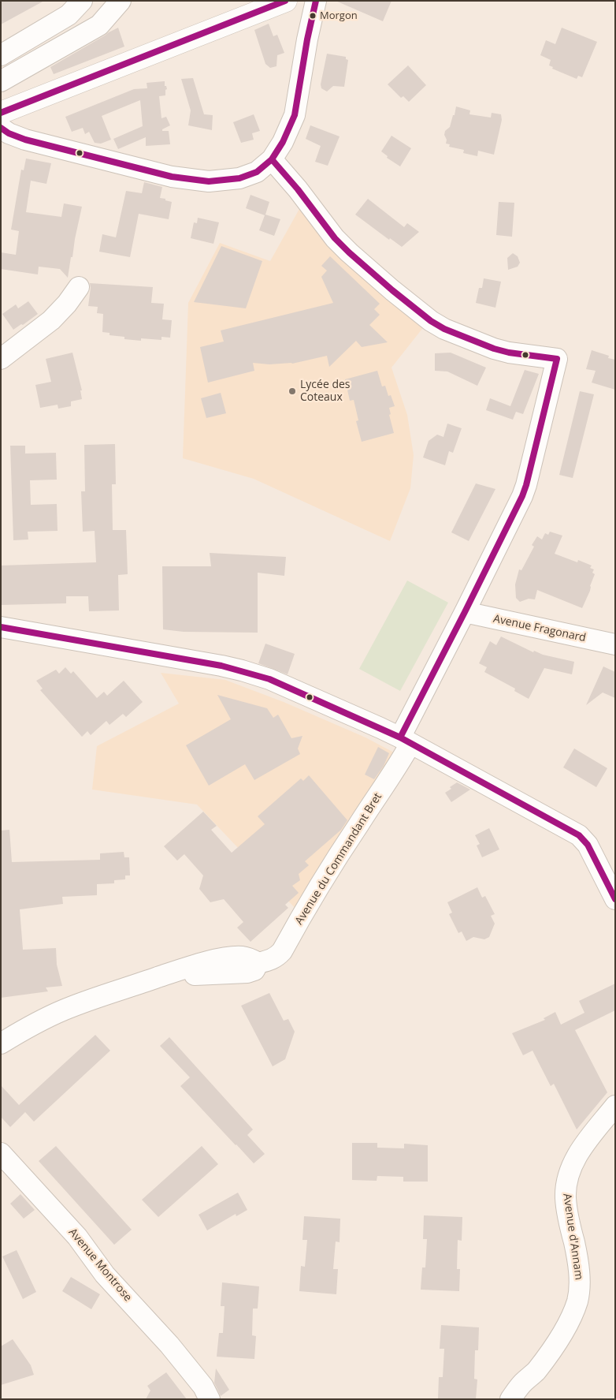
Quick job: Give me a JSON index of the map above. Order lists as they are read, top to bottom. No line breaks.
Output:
{"streets":{"street":["Avenue Fragonard","Avenue du Commandant Bret","Avenue d'Annam","Avenue Montrose"]},"crossings":[["Avenue Fragonard","Avenue du Commandant Bret"]],"places":["Morgon","Lycée des Coteaux"]}
